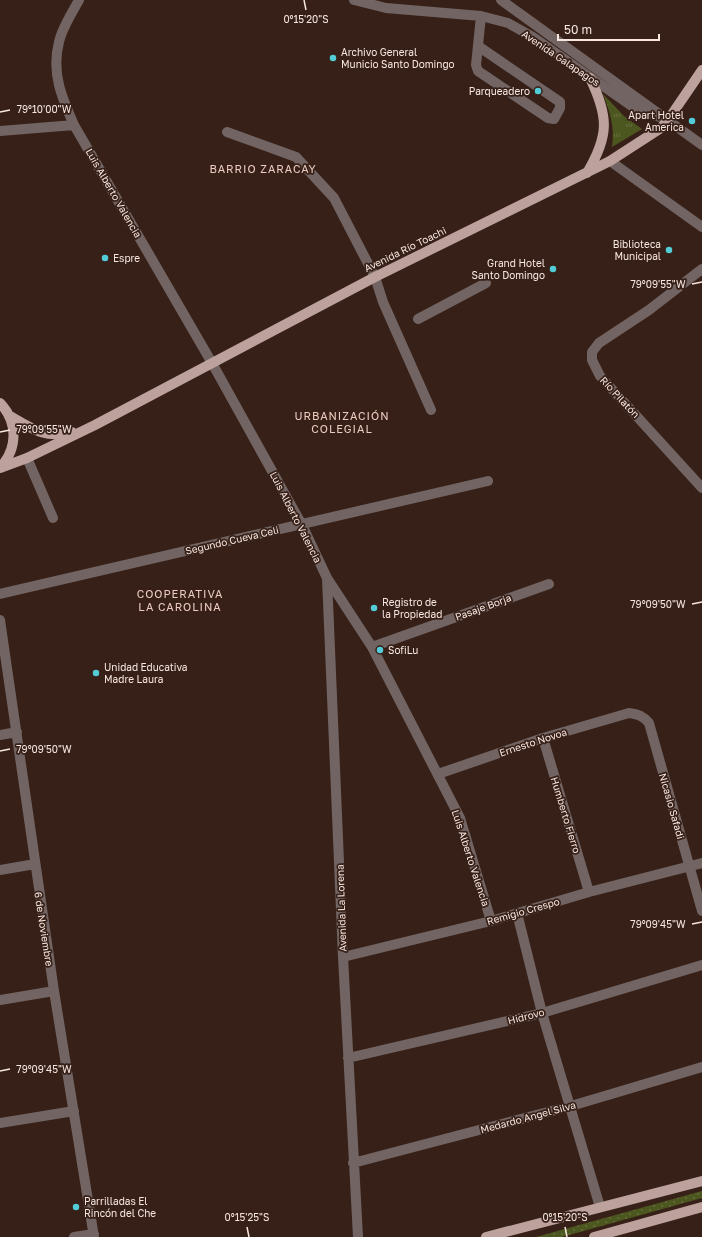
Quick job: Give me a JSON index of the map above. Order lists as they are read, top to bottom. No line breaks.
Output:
{"streets":{"main road":["Avenida Río Toachi"],"street":["Avenida Galapagos","Luis Alberto Valencia","Río Pilatón","Segundo Cueva Celi","Pasaje Borja","Ernesto Novoa","Nicasio Safadi","Humberto Fierro","Avenida La Lorena","Remigio Crespo","6 de Noviembre","Hidrovo","Medardo Angel Silva"]},"crossings":[["Avenida Galapagos","Avenida Río Toachi"],["Luis Alberto Valencia","Avenida Río Toachi"],["Luis Alberto Valencia","Segundo Cueva Celi"],["Luis Alberto Valencia","Pasaje Borja"],["Luis Alberto Valencia","Ernesto Novoa"],["Luis Alberto Valencia","Avenida La Lorena"],["Luis Alberto Valencia","Remigio Crespo"],["Ernesto Novoa","Nicasio Safadi"],["Ernesto Novoa","Humberto Fierro"],["Nicasio Safadi","Remigio Crespo"],["Humberto Fierro","Remigio Crespo"],["Avenida La Lorena","Remigio Crespo"],["Avenida La Lorena","Hidrovo"],["Avenida La Lorena","Medardo Angel Silva"]],"districts":["BARRIO ZARACAY","URBANIZACIÓN COLEGIAL","COOPERATIVA LA CAROLINA"],"places":["Archivo General Municio Santo Domingo","Parqueadero","Apart Hotel America","Biblioteca Municipal","Espre","Grand Hotel Santo Domingo","Registro de la Propiedad","SofiLu","Unidad Educativa Madre Laura","Parrilladas El Rincón del Che"],"scale_bar":"50 m","coordinates":["0°15'20\"S","79°10'00\"W","79°09'55\"W","79°09'50\"W","79°09'45\"W","0°15'25\"S"]}
